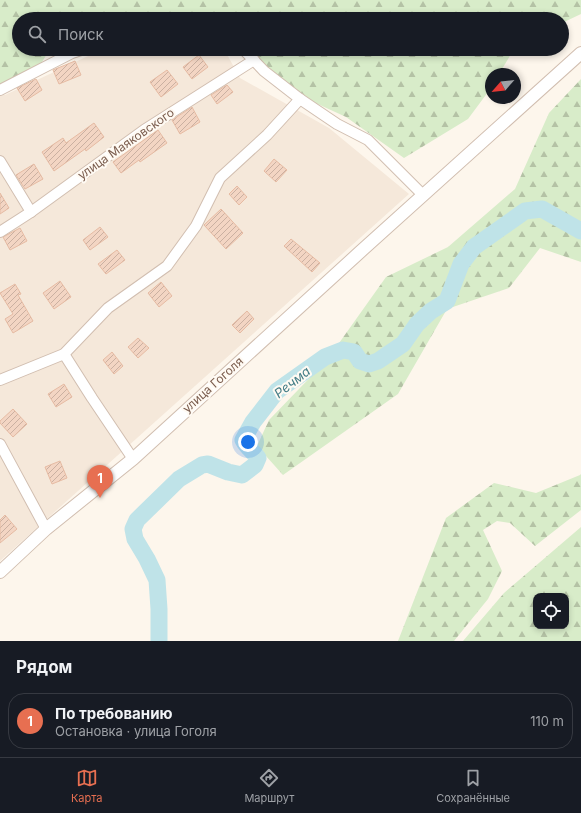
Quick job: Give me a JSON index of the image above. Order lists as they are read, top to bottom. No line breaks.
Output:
{"streets":{"street":["улица Маяковского","улица Гоголя"]},"water":["Речма"],"north":"bottom left","page":{"search":"Поиск","pins":"1","heading":"Рядом","list":[{"mark":"1","name":"По требованию","note":"Остановка · улица Гоголя","value":"110 m"}],"nav":["Карта","Маршрут","Сохранённые"]}}
